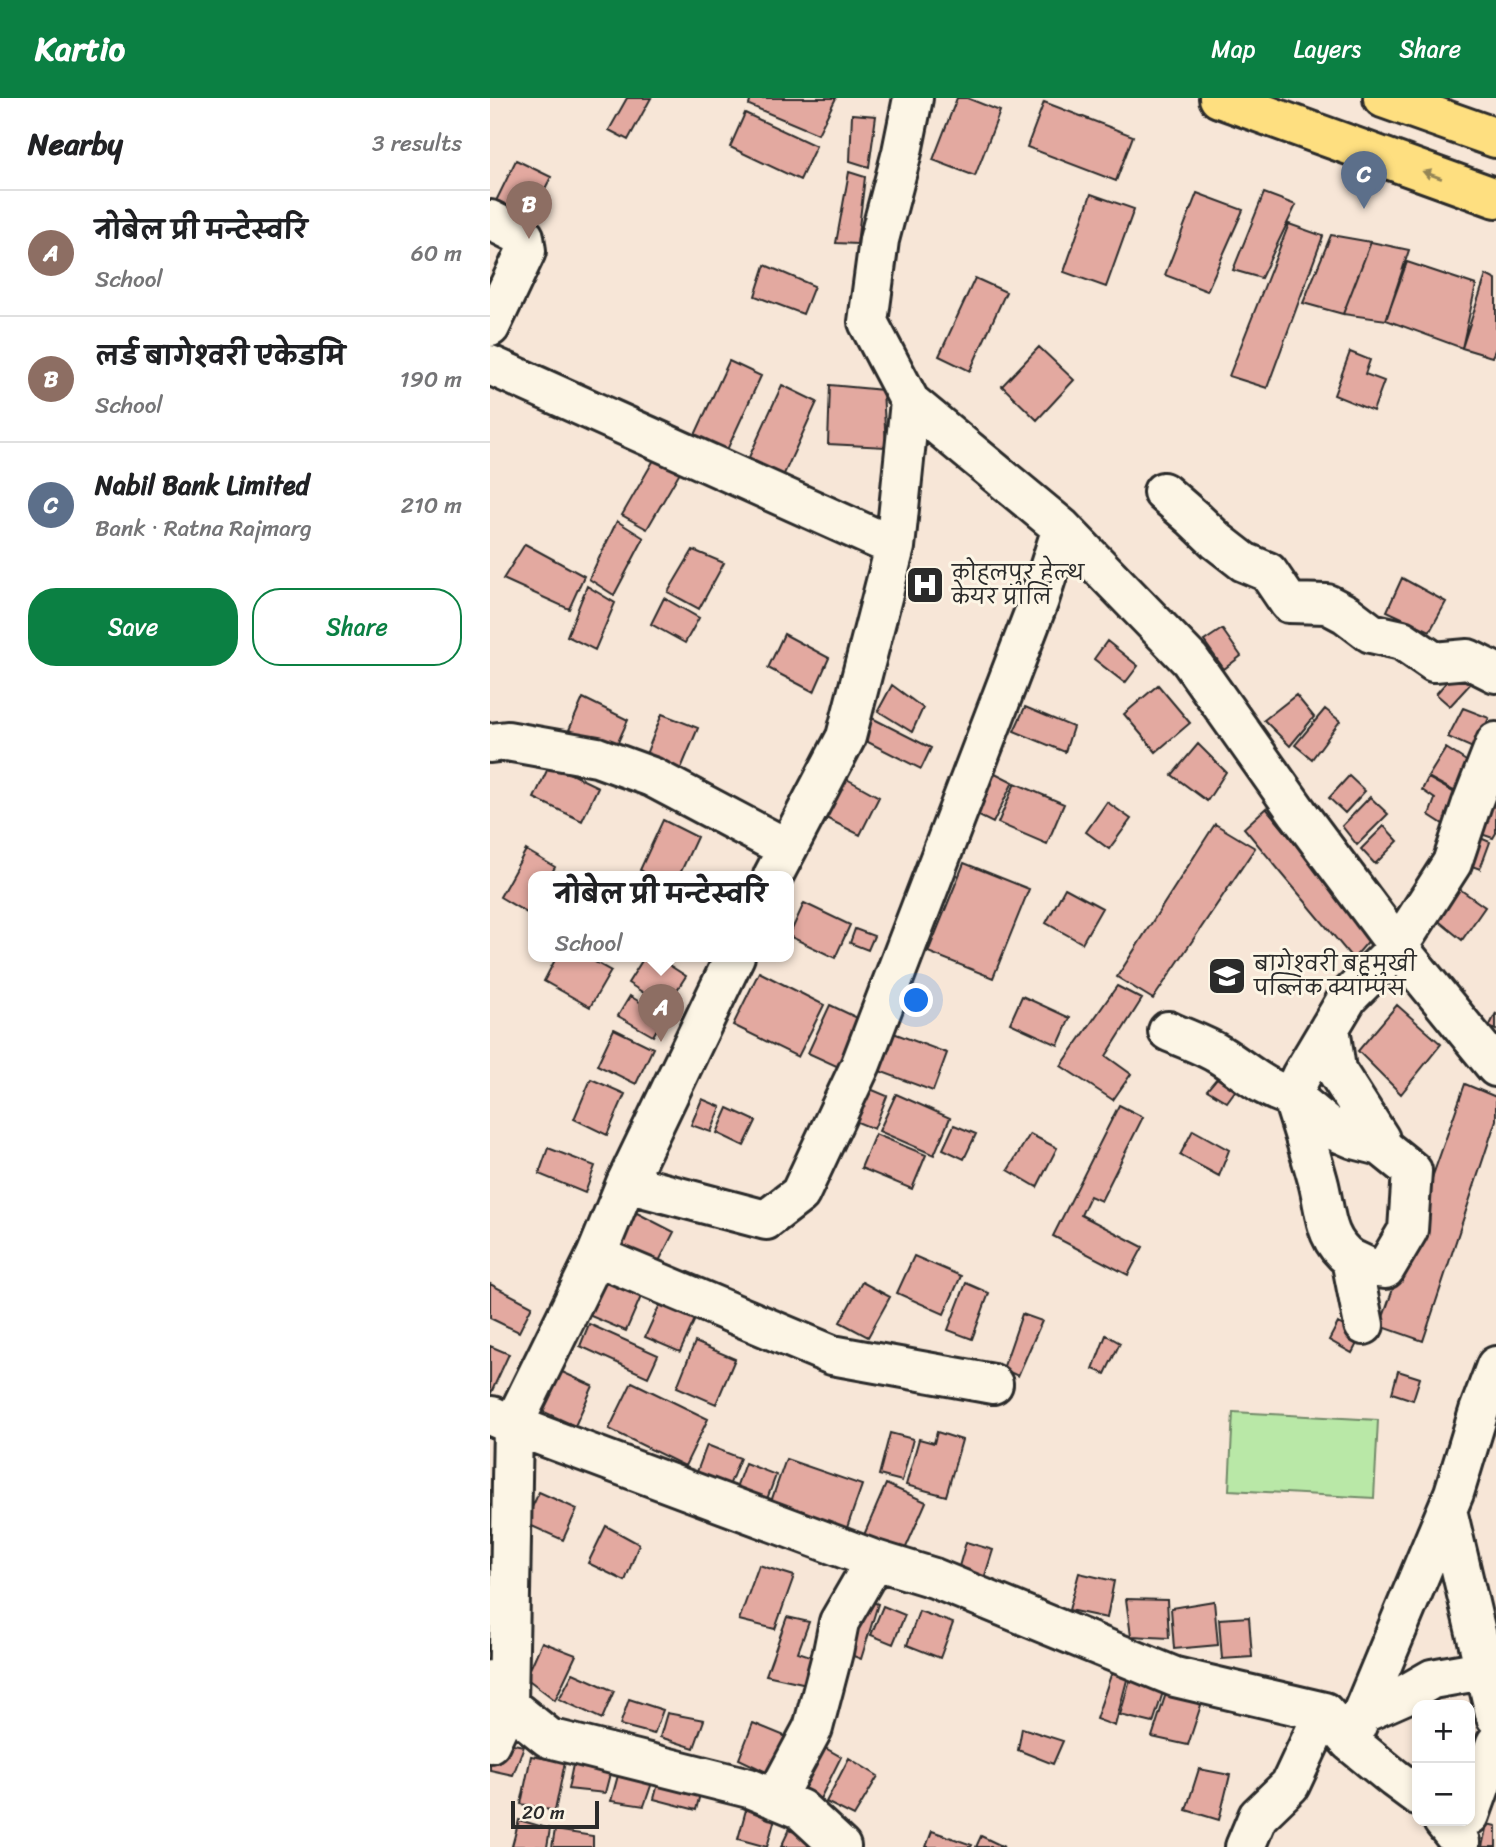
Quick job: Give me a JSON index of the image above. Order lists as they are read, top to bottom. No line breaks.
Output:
{"places":{"hospital":["कोहलपुर हेल्थ केयर प्रालि"],"school or university":["बागेश्वरी बहुमुखी पब्लिक क्याम्पस"]},"scale_bar":"20 m","page":{"header":"Kartio","nav":["Map","Layers","Share"],"heading":["Nearby","3 results"],"pins":["C","B","A"],"list":[{"mark":"A","name":"नोबेल प्री मन्टेस्वरि","note":"School","value":"60 m"},{"mark":"B","name":"लर्ड बागेश्वरी एकेडमि","note":"School","value":"190 m"},{"mark":"C","name":"Nabil Bank Limited","note":"Bank · Ratna Rajmarg","value":"210 m"}],"buttons":["Save","Share"],"popup":["नोबेल प्री मन्टेस्वरि","School"],"map_buttons":["+","−"],"scale":"20 m"}}
